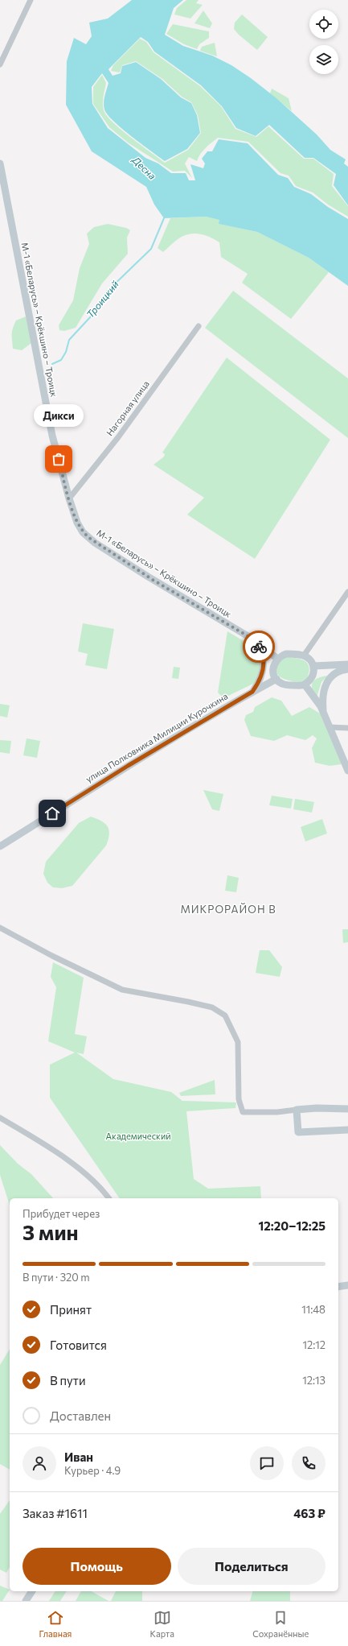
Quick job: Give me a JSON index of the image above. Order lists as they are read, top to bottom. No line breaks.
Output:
{"streets":{"main road":["М-1 «Беларусь» – Крёкшино – Троицк","улица Полковника Милиции Курочкина"],"street":["Нагорная улица"]},"crossings":[["М-1 «Беларусь» – Крёкшино – Троицк","Нагорная улица"],["М-1 «Беларусь» – Крёкшино – Троицк","улица Полковника Милиции Курочкина"]],"districts":["МИКРОРАЙОН В"],"water":["Десна","Троицкий"],"parks":["Академический"],"places":["Дикси"],"page":{"bubble":"Дикси","heading":["3 мин","Прибудет через","12:20–12:25"],"panel":["Иван","Курьер · 4.9","Заказ #1611","463 ₽"],"bar":"В пути · 320 m","list":[["Принят","11:48"],["Готовится","12:12"],["В пути","12:13"],"Доставлен"],"buttons":["Помощь","Поделиться"],"tabs":["Главная","Карта","Сохранённые"]}}
